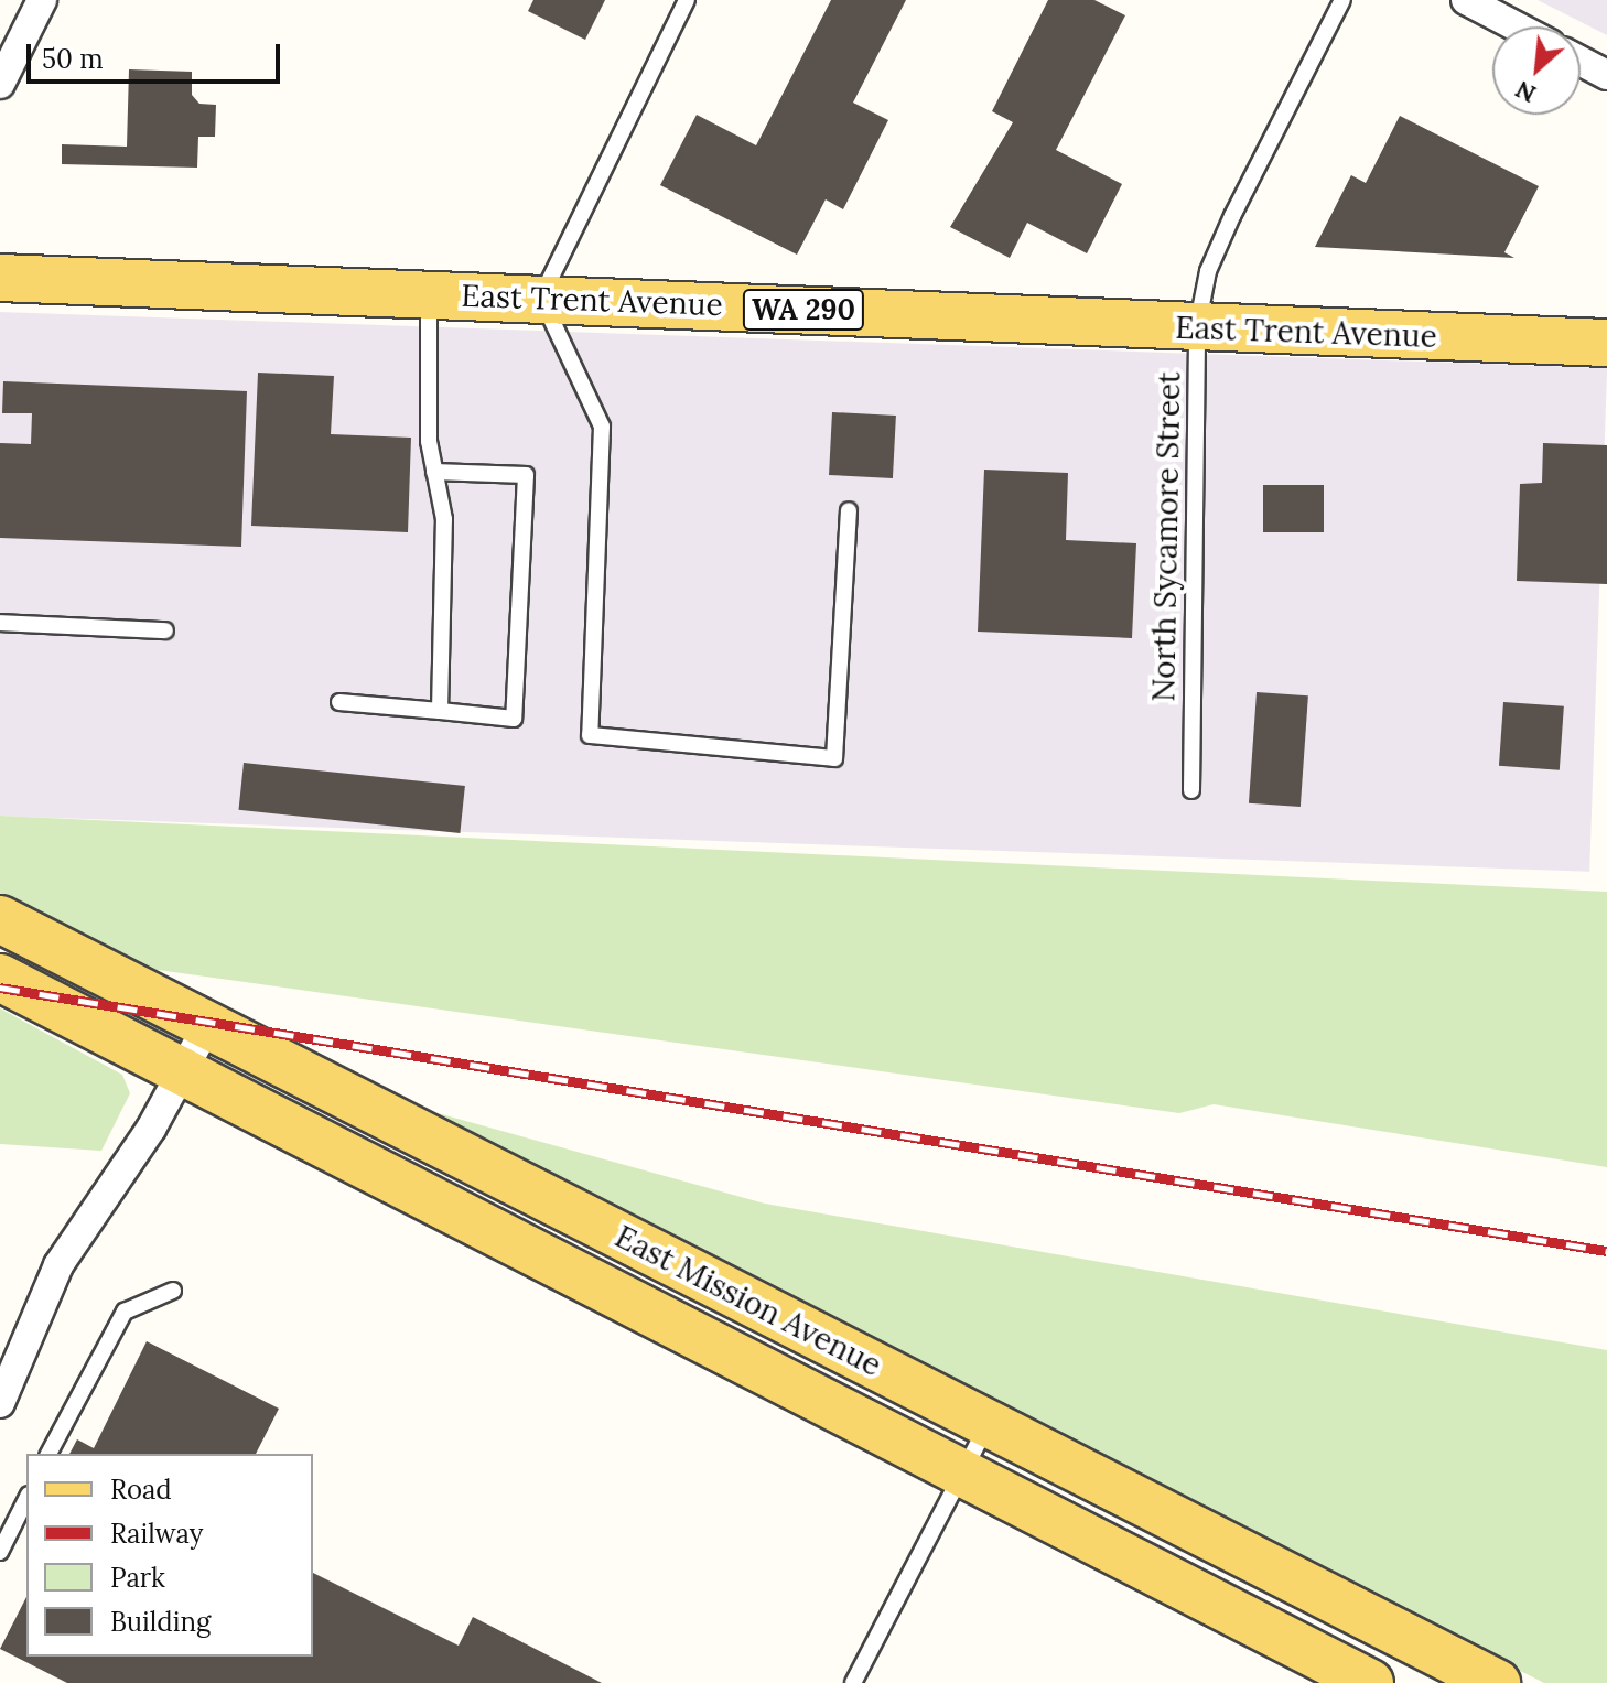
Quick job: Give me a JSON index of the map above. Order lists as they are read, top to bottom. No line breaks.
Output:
{"streets":{"main road":["East Trent Avenue","WA 290","East Mission Avenue"],"lane":["North Sycamore Street"]},"crossings":[["East Trent Avenue","North Sycamore Street"]],"legend":["Road","Railway","Park","Building"],"scale_bar":"50 m","north":"bottom left"}
